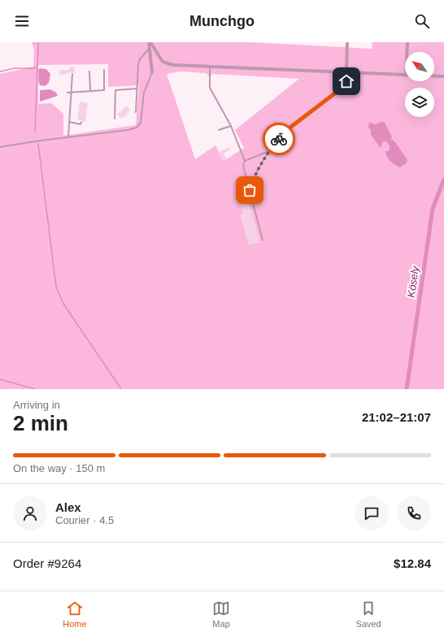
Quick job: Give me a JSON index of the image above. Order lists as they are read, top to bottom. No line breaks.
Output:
{"water":["Kösely"],"north":"top left","page":{"header":"Munchgo","heading":["2 min","Arriving in","21:02–21:07"],"panel":["Alex","Courier · 4.5","Order #9264","$12.84"],"bar":"On the way · 150 m","tabs":["Home","Map","Saved"]}}
